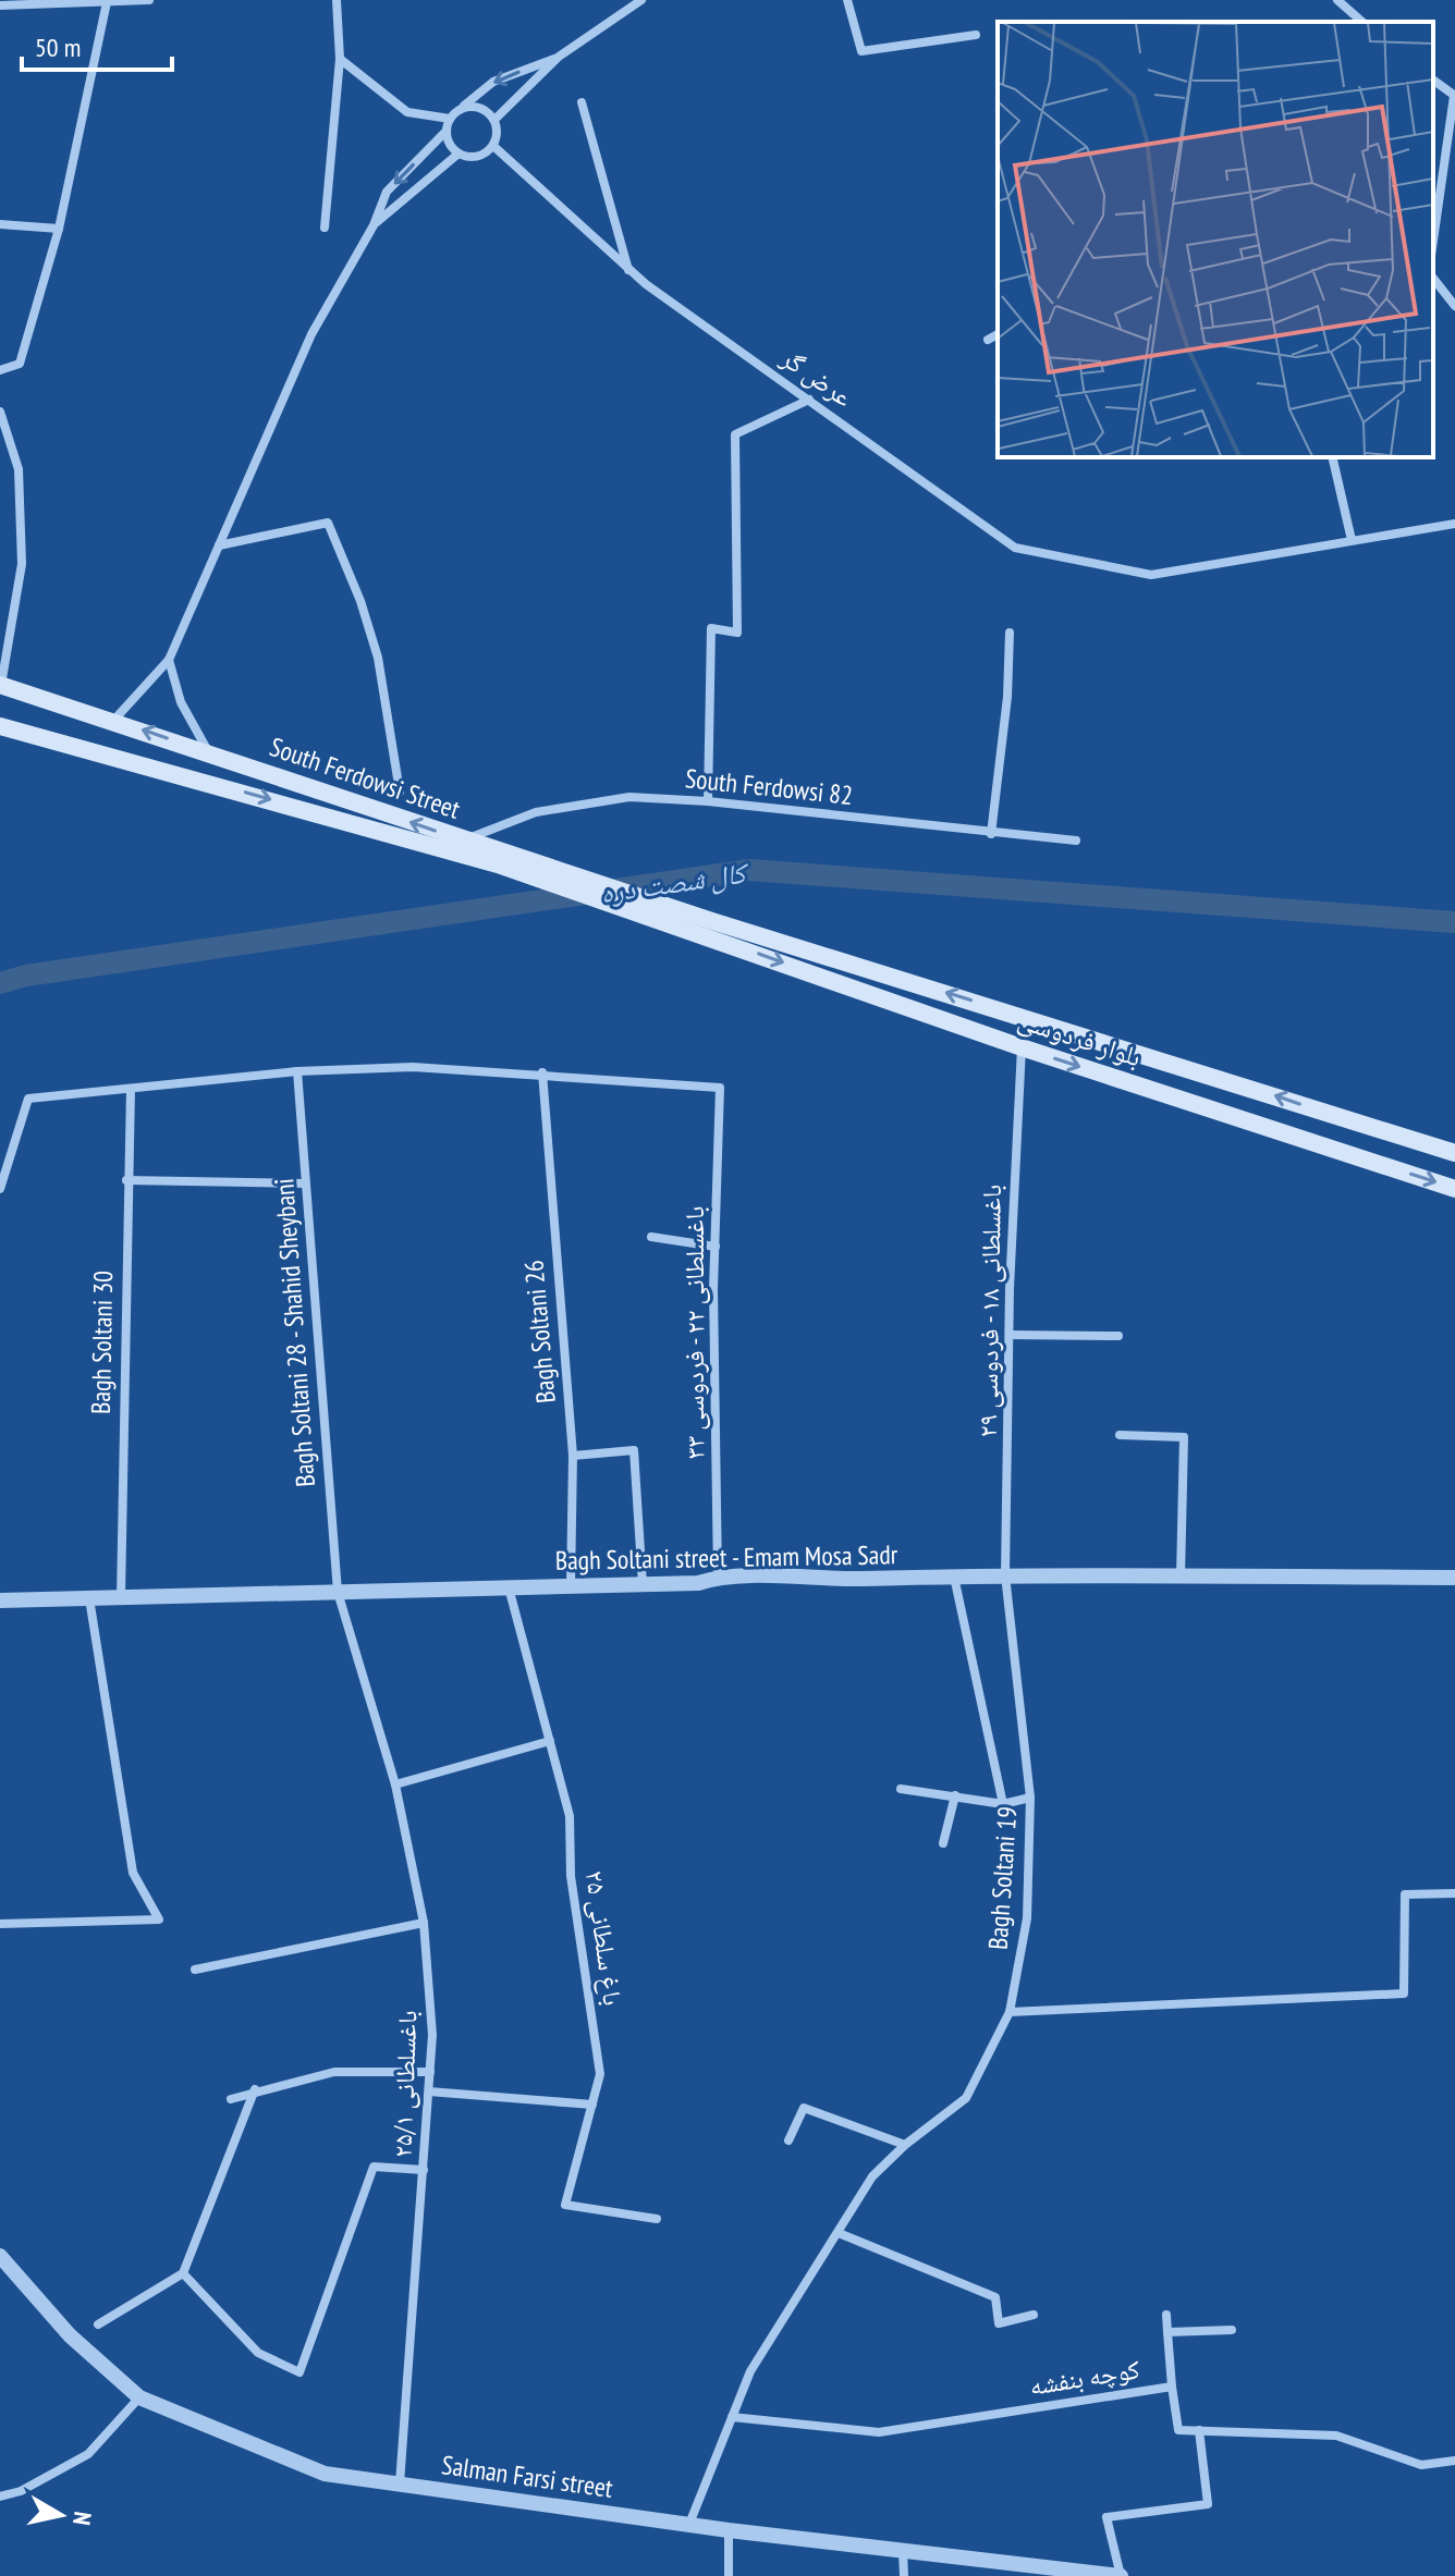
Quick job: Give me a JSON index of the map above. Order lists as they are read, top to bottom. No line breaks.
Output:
{"streets":{"main road":["South Ferdowsi Street","بلوار فردوسی"],"street":["عرض گر","South Ferdowsi 82","باغسلطانی ۱۸ - فردوسی ۲۹","Bagh Soltani 26","Bagh Soltani 28 - Shahid Sheybani","باغسلطانی ۲۲ - فردوسی ۳۳","Bagh Soltani 30","Bagh Soltani street - Emam Mosa Sadr","Bagh Soltani 19","باغ سلطانی ۲۵","باغسلطانی ۲۵/۱","کوچه بنفشه","Salman Farsi street"]},"crossings":[["South Ferdowsi Street","South Ferdowsi 82"],["South Ferdowsi Street","بلوار فردوسی"],["بلوار فردوسی","باغسلطانی ۱۸ - فردوسی ۲۹"],["باغسلطانی ۱۸ - فردوسی ۲۹","Bagh Soltani street - Emam Mosa Sadr"],["باغسلطانی ۱۸ - فردوسی ۲۹","Bagh Soltani 19"],["Bagh Soltani 26","باغسلطانی ۲۲ - فردوسی ۳۳"],["Bagh Soltani 26","Bagh Soltani street - Emam Mosa Sadr"],["Bagh Soltani 28 - Shahid Sheybani","Bagh Soltani street - Emam Mosa Sadr"],["Bagh Soltani 28 - Shahid Sheybani","باغسلطانی ۲۵/۱"],["باغسلطانی ۲۲ - فردوسی ۳۳","Bagh Soltani street - Emam Mosa Sadr"],["Bagh Soltani 30","Bagh Soltani street - Emam Mosa Sadr"],["Bagh Soltani street - Emam Mosa Sadr","Bagh Soltani 19"],["Bagh Soltani street - Emam Mosa Sadr","باغ سلطانی ۲۵"],["Bagh Soltani street - Emam Mosa Sadr","باغسلطانی ۲۵/۱"],["Bagh Soltani 19","کوچه بنفشه"],["Bagh Soltani 19","Salman Farsi street"],["باغسلطانی ۲۵/۱","Salman Farsi street"]],"water":["کال شصت دره"],"scale_bar":"50 m","north":"right"}
